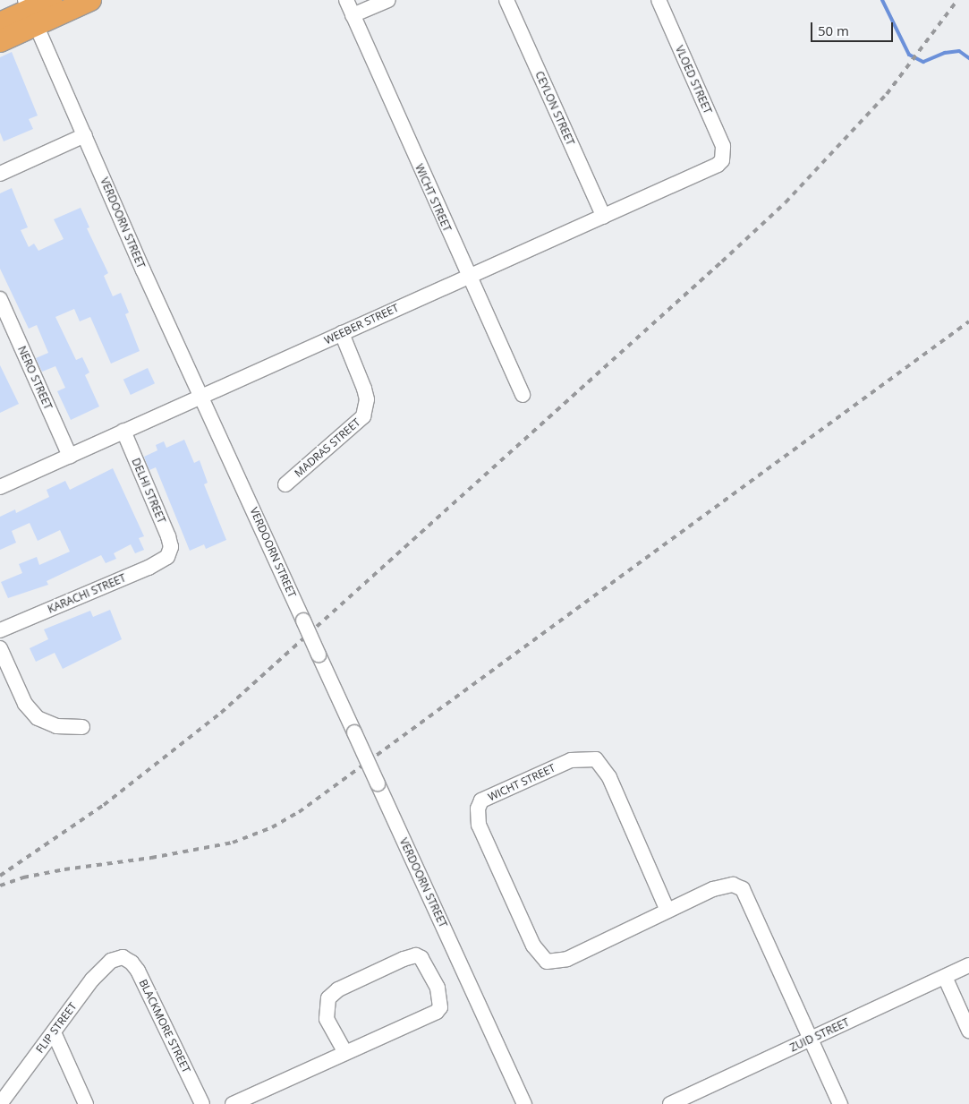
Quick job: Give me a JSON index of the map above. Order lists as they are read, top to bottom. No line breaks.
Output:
{"streets":{"street":["VLOED STREET","CEYLON STREET","WICHT STREET","VERDOORN STREET","WEEBER STREET","NERO STREET","MADRAS STREET","DELHI STREET","KARACHI STREET","BLACKMORE STREET","FLIP STREET","ZUID STREET"]},"crossings":[["VLOED STREET","WEEBER STREET"],["CEYLON STREET","WEEBER STREET"],["WICHT STREET","WEEBER STREET"],["WICHT STREET","ZUID STREET"],["VERDOORN STREET","WEEBER STREET"],["WEEBER STREET","NERO STREET"],["WEEBER STREET","MADRAS STREET"],["WEEBER STREET","DELHI STREET"],["DELHI STREET","KARACHI STREET"],["BLACKMORE STREET","FLIP STREET"]],"scale_bar":"50 m"}
